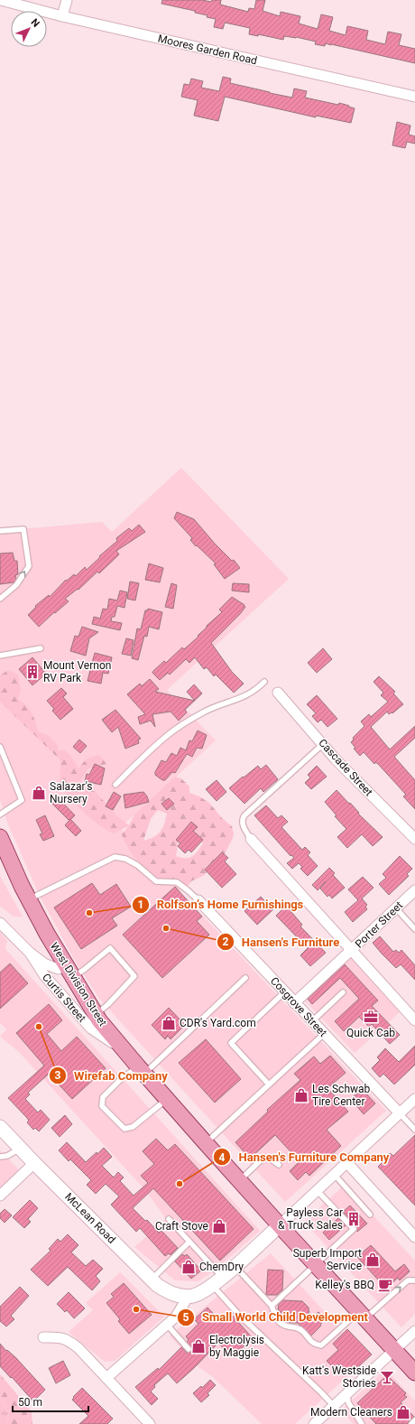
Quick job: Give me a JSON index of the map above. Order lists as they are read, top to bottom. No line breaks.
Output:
{"streets":{"main road":["West Division Street"],"street":["Moores Garden Road","Cascade Street","Porter Street","Curtis Street","Cosgrove Street","McLean Road"]},"crossings":[["Porter Street","Cosgrove Street"],["West Division Street","Curtis Street"]],"places":{"building":["Mount Vernon RV Park","Payless Car & Truck Sales"],"shop":["Salazar's Nursery","CDR's Yard.com","Les Schwab Tire Center","Craft Stove","Superb Import Service","ChemDry","Electrolysis by Maggie","Modern Cleaners"],"other":["Rolfson’s Home Furnishings","Hansen's Furniture","Wirefab Company","Hansen's Furniture Company","Small World Child Development"],"office":["Quick Cab"],"cafe":["Kelley's BBQ"],"bar":["Katt's Westside Stories"]},"scale_bar":"50 m","north":"top right"}
